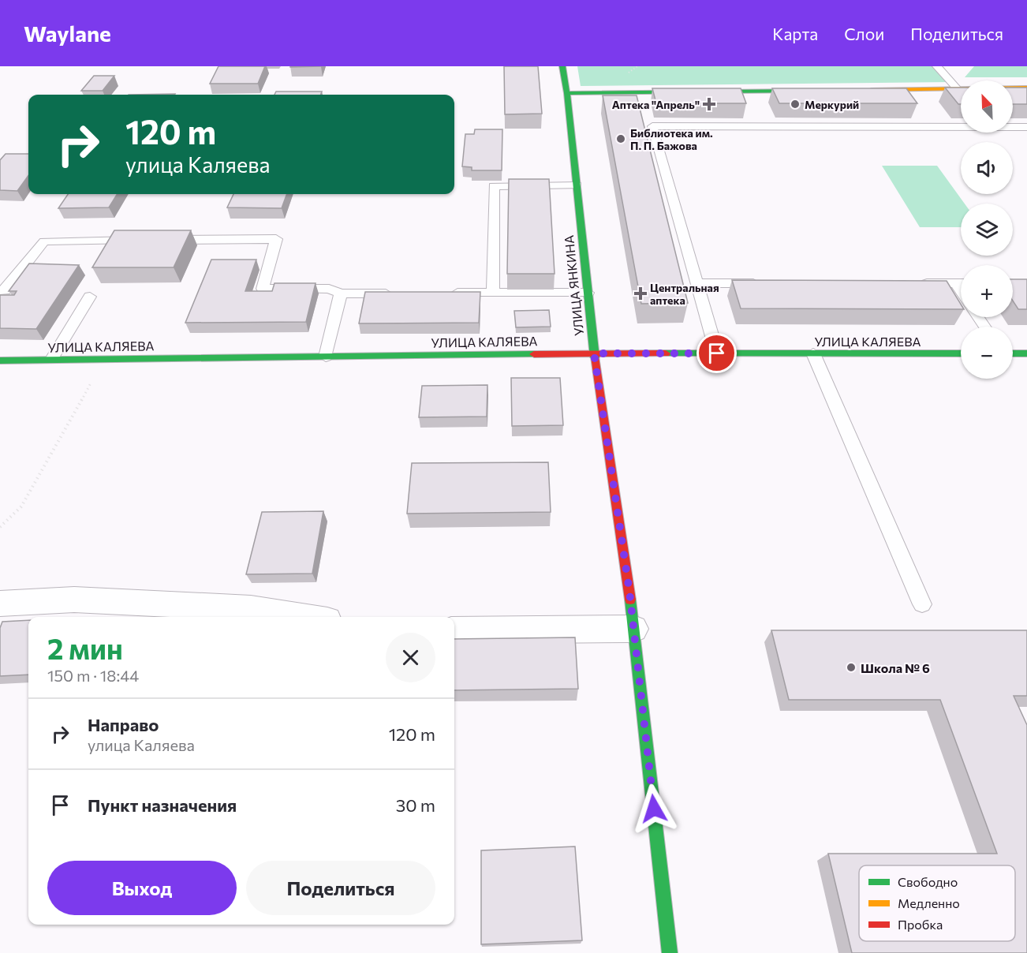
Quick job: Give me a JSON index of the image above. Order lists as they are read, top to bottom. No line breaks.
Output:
{"streets":{"street":["УЛИЦА ЯНКИНА","УЛИЦА КАЛЯЕВА"]},"crossings":[["УЛИЦА ЯНКИНА","УЛИЦА КАЛЯЕВА"]],"places":{"health":["Аптека \"Апрель\"","Центральная аптека"],"other":["Меркурий","Библиотека им. П. П. Бажова","Школа № 6"]},"legend":["Свободно","Медленно","Пробка"],"north":"top left","page":{"header":"Waylane","nav":["Карта","Слои","Поделиться"],"map_buttons":["+","−"],"turn":["120 m","улица Каляева"],"heading":["2 мин","150 m · 18:44"],"list":[{"name":"Направо","note":"улица Каляева","value":"120 m"},{"name":"Пункт назначения","value":"30 m"}],"buttons":["Выход","Поделиться"]}}
